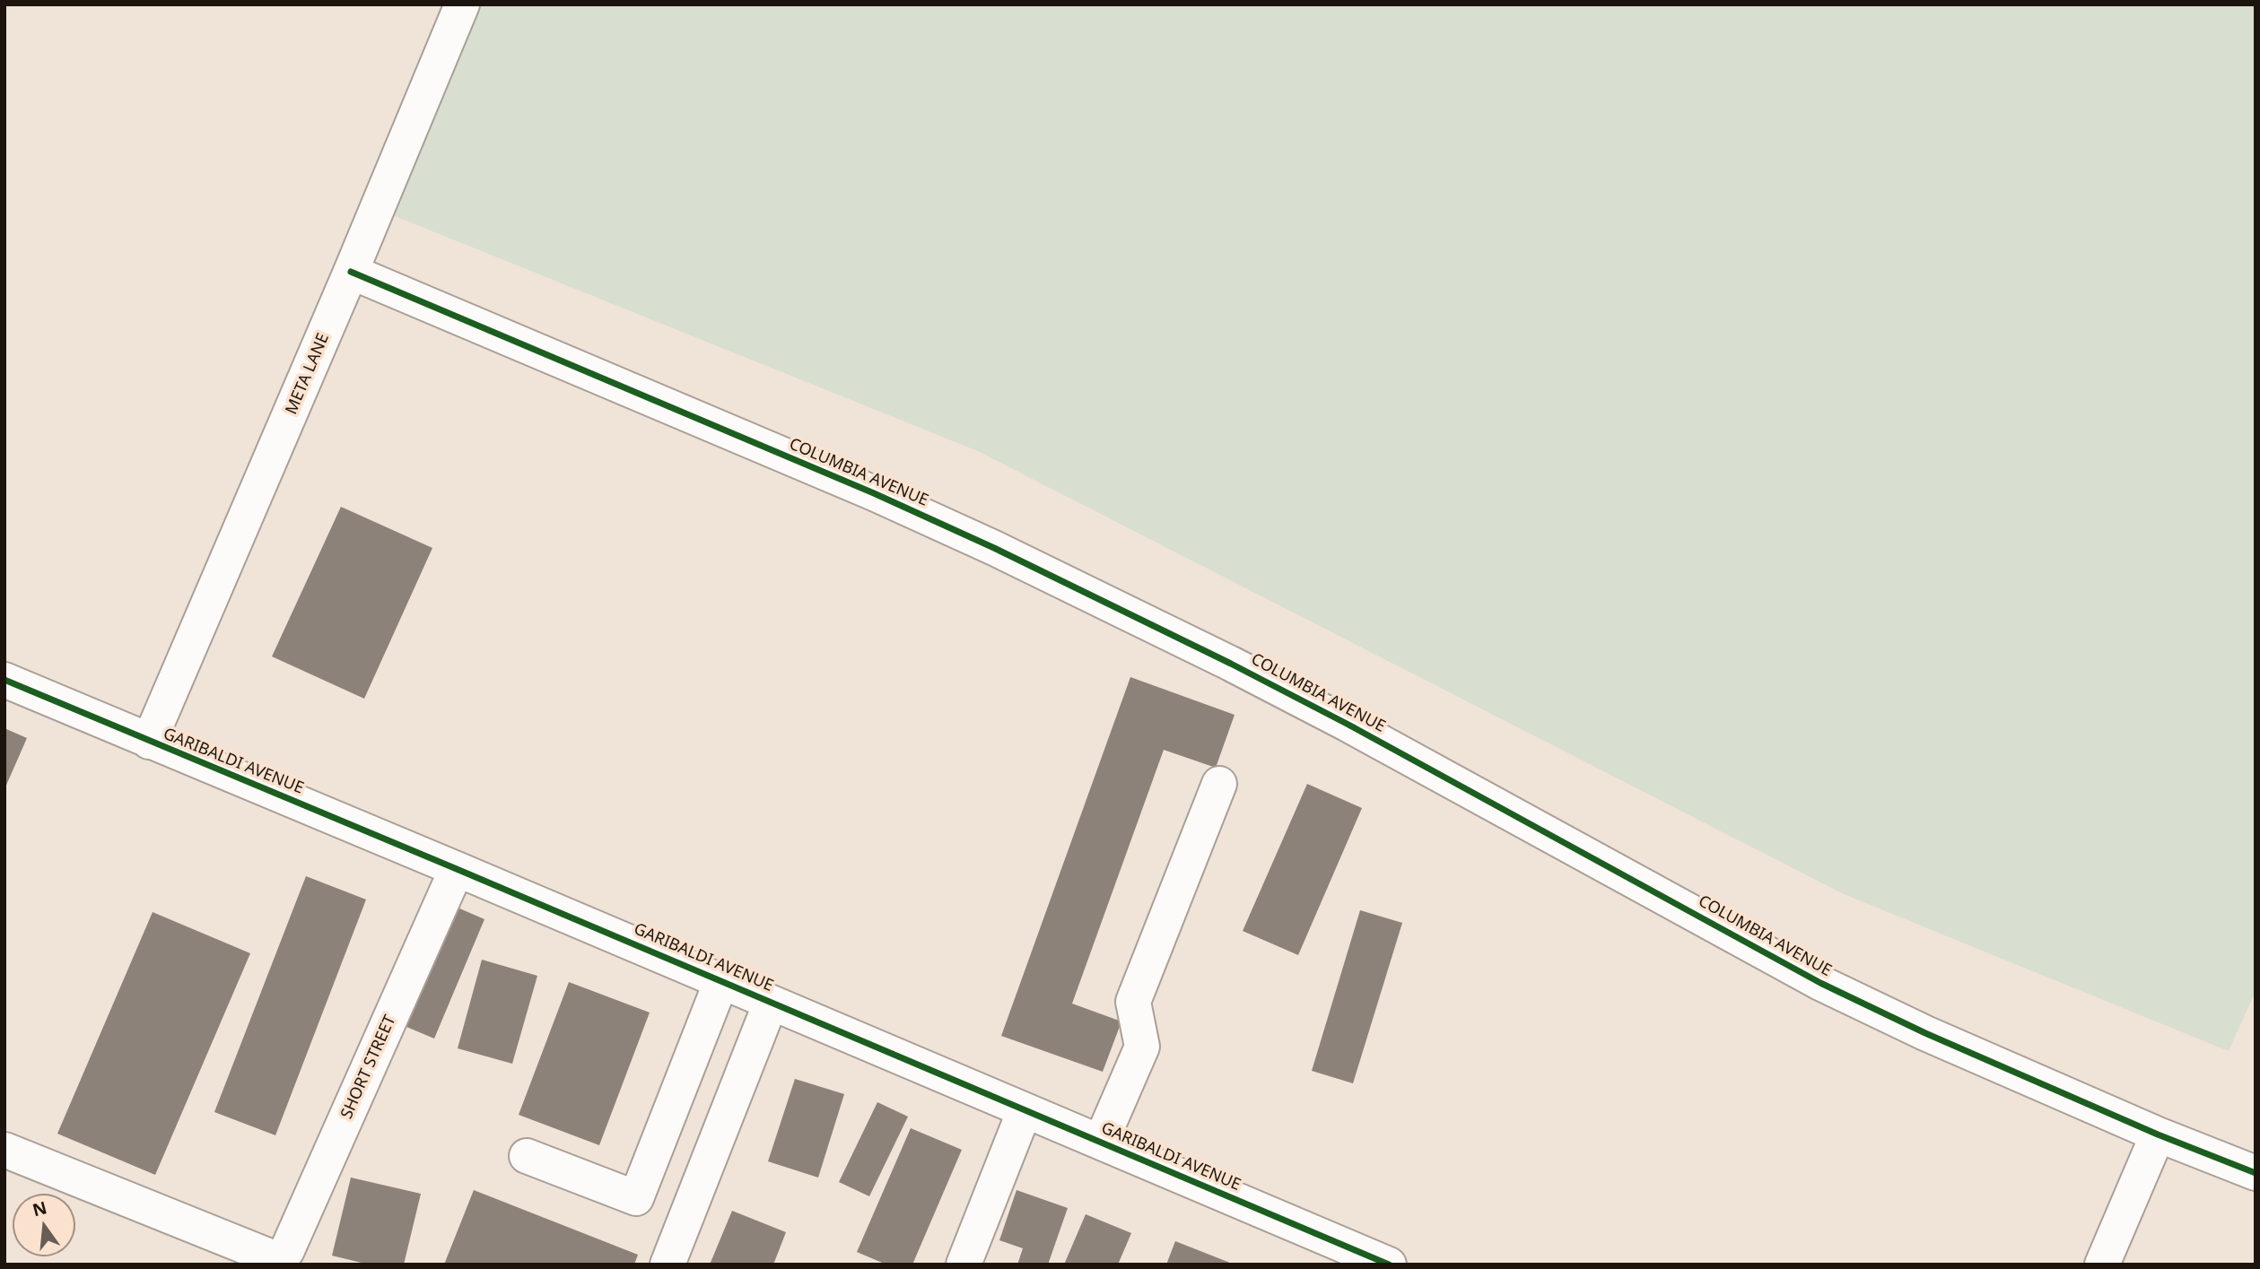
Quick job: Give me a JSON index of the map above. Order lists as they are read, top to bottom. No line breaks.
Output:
{"streets":{"street":["META LANE","COLUMBIA AVENUE","GARIBALDI AVENUE","SHORT STREET"]},"crossings":[["META LANE","COLUMBIA AVENUE"],["META LANE","GARIBALDI AVENUE"],["GARIBALDI AVENUE","SHORT STREET"]],"north":"top"}
